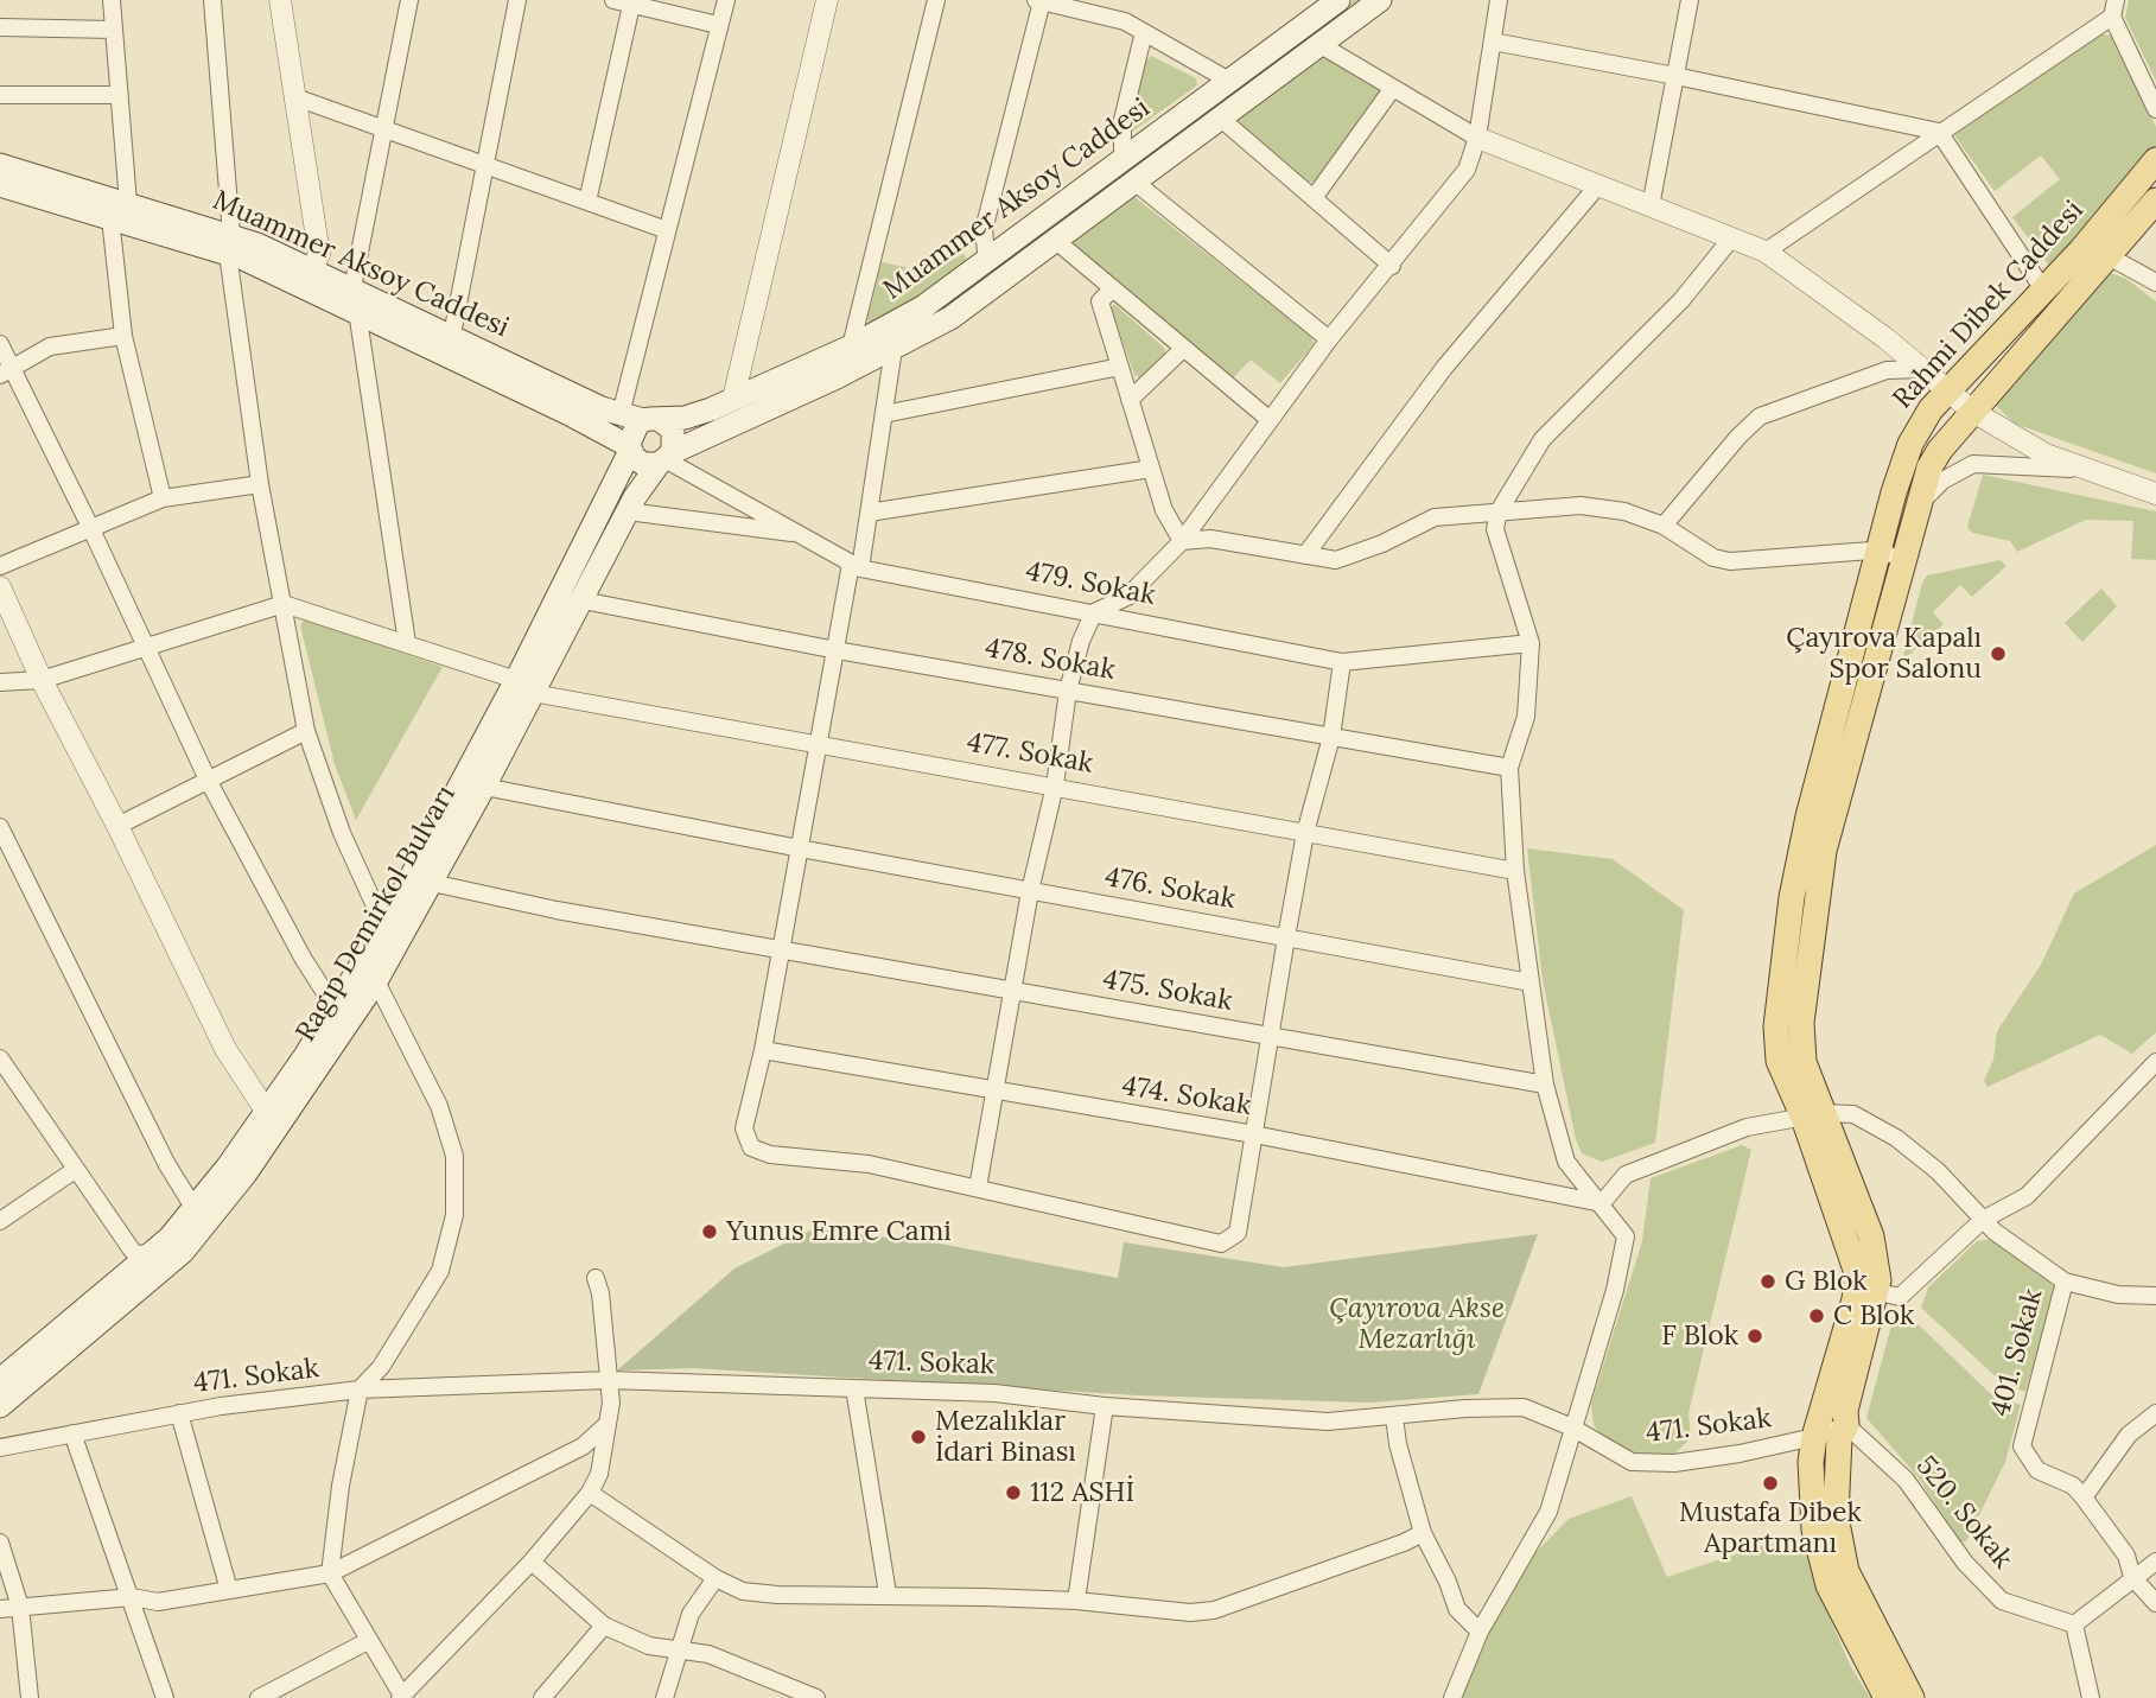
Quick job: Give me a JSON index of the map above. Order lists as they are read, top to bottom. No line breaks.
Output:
{"streets":{"main road":["Muammer Aksoy Caddesi","Rahmi Dibek Caddesi","Ragıp Demirkol Bulvarı"],"street":["479. Sokak","478. Sokak","477. Sokak","476. Sokak","475. Sokak","474. Sokak","401. Sokak","471. Sokak","520. Sokak"]},"crossings":[["Muammer Aksoy Caddesi","479. Sokak"],["Muammer Aksoy Caddesi","Ragıp Demirkol Bulvarı"],["Rahmi Dibek Caddesi","401. Sokak"],["Rahmi Dibek Caddesi","471. Sokak"],["Rahmi Dibek Caddesi","520. Sokak"],["479. Sokak","Ragıp Demirkol Bulvarı"],["478. Sokak","Ragıp Demirkol Bulvarı"],["477. Sokak","Ragıp Demirkol Bulvarı"],["476. Sokak","Ragıp Demirkol Bulvarı"],["Ragıp Demirkol Bulvarı","475. Sokak"],["474. Sokak","401. Sokak"],["471. Sokak","520. Sokak"]],"parks":["Çayırova Akse Mezarlığı"],"places":["Çayırova Kapalı Spor Salonu","Yunus Emre Cami","G Blok","C Blok","F Blok","Mezalıklar İdari Binası","Mustafa Dibek Apartmanı","112 ASHİ"]}
